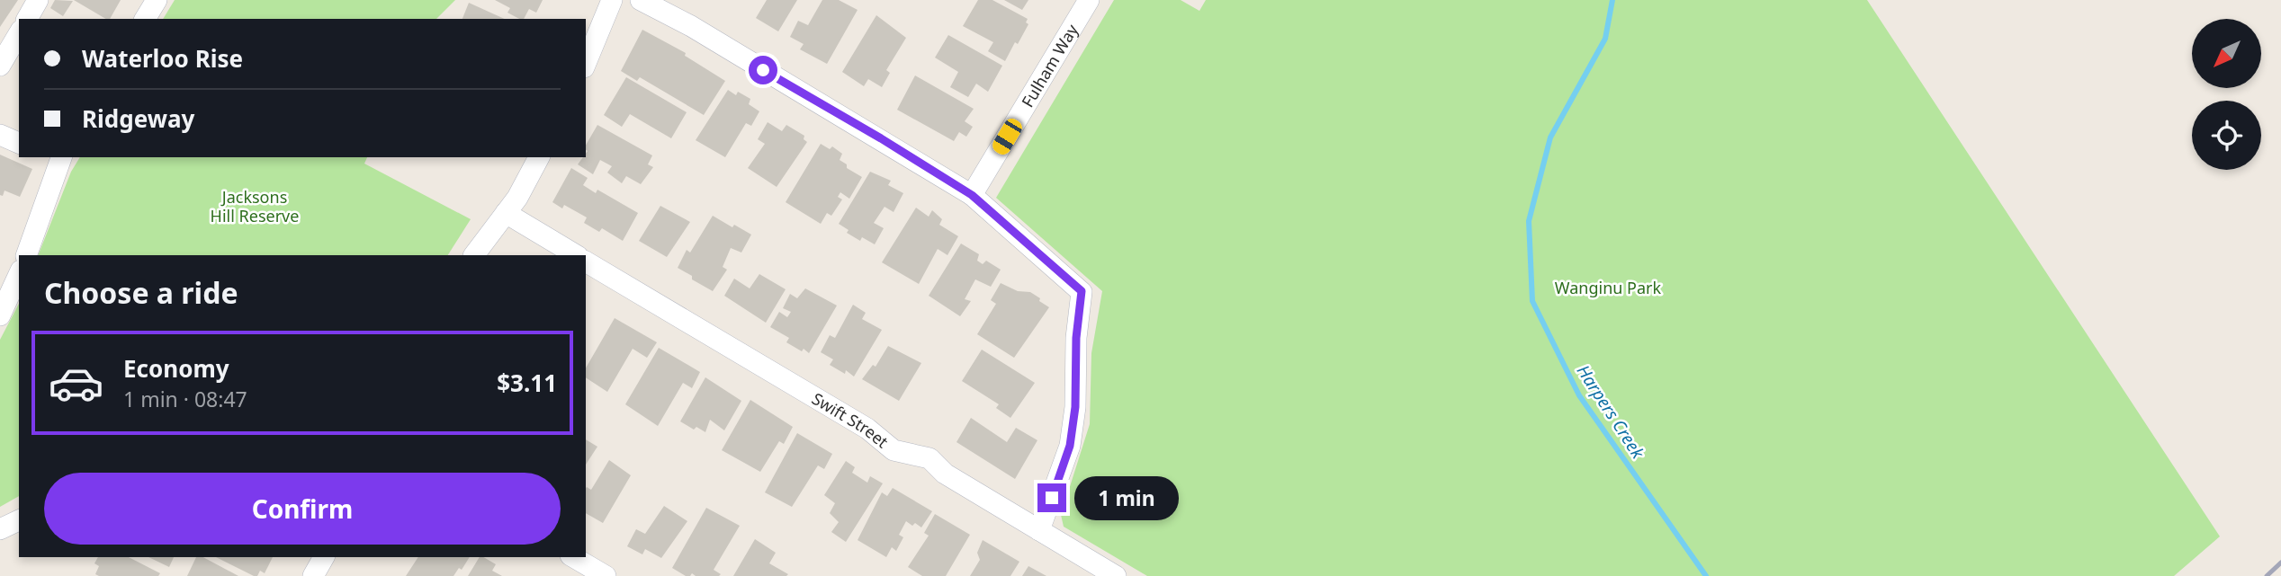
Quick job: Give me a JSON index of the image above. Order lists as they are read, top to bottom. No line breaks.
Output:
{"streets":{"street":["Fulham Way","Swift Street"]},"water":["Harpers Creek"],"parks":["Jacksons Hill Reserve","Wanginu Park"],"north":"bottom left","page":{"banner":["Waterloo Rise","Ridgeway"],"heading":"Choose a ride","list":[{"name":"Economy","note":"1 min · 08:47","value":"$3.11"}],"buttons":"Confirm","bubble":"1 min"}}
